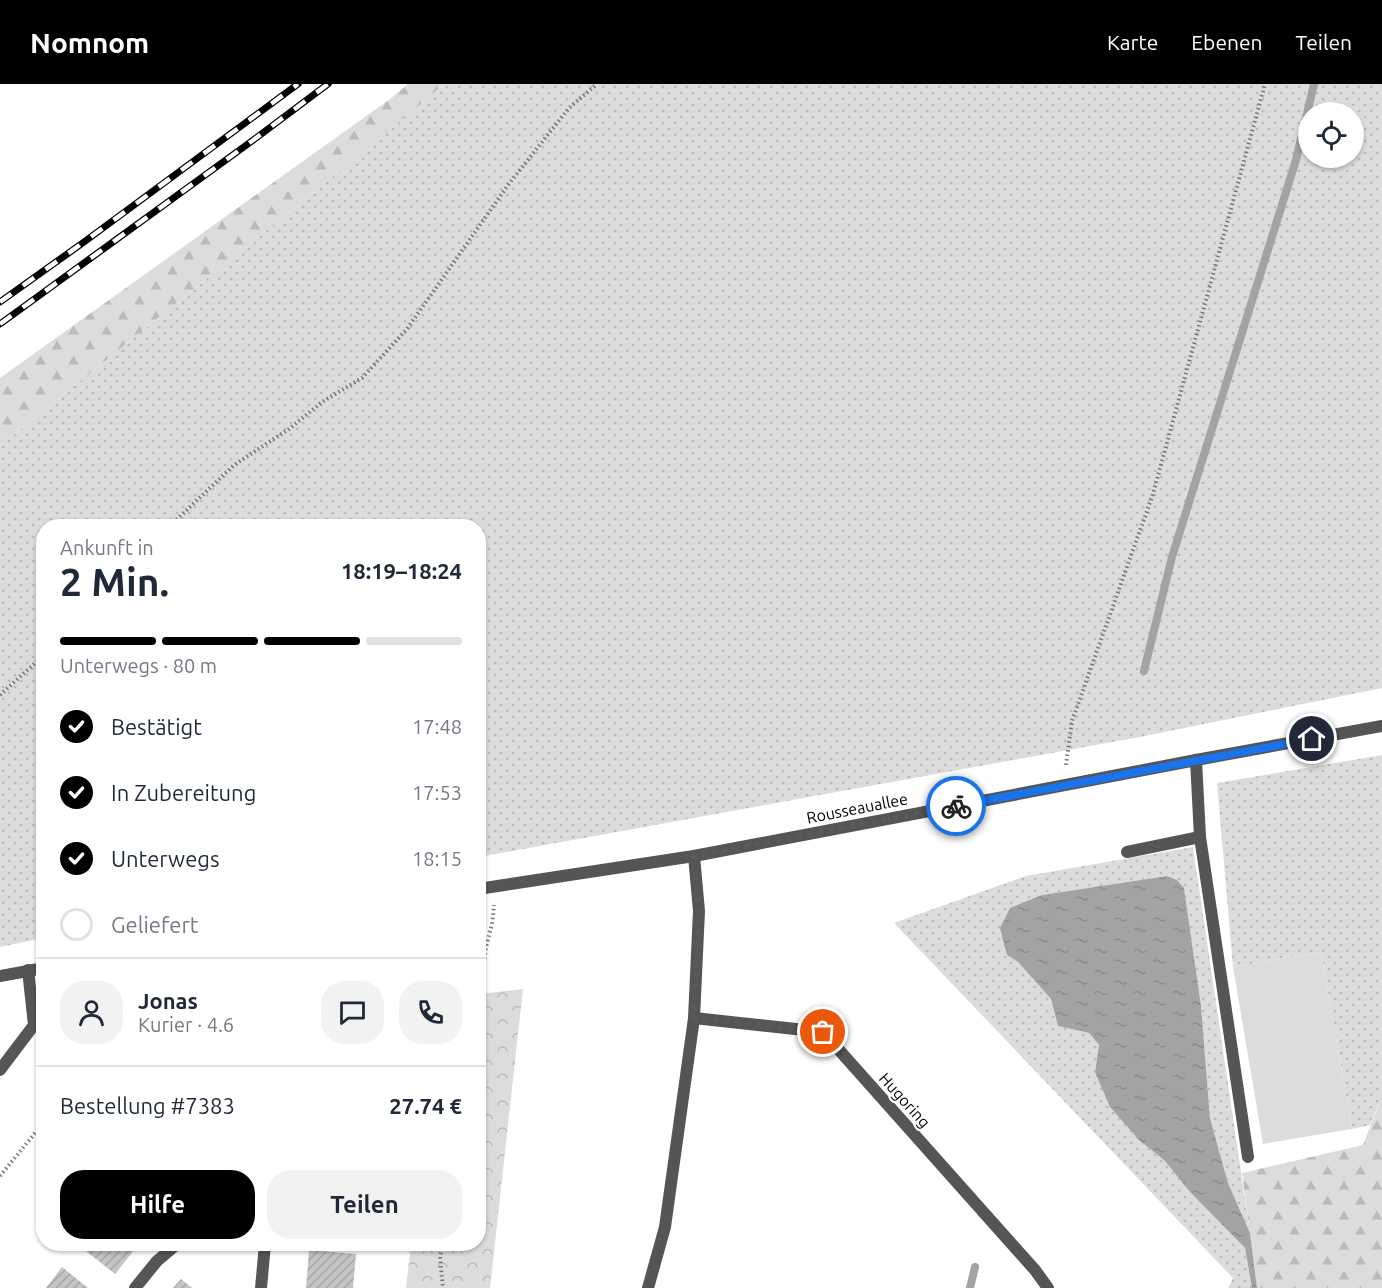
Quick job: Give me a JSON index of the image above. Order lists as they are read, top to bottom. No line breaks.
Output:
{"streets":{"street":["Rousseauallee","Hugoring"]},"page":{"header":"Nomnom","nav":["Karte","Ebenen","Teilen"],"heading":["2 Min.","Ankunft in","18:19–18:24"],"panel":["Jonas","Kurier · 4.6","Bestellung #7383","27.74 €"],"bar":"Unterwegs · 80 m","list":[["Bestätigt","17:48"],["In Zubereitung","17:53"],["Unterwegs","18:15"],"Geliefert"],"buttons":["Hilfe","Teilen"]}}
